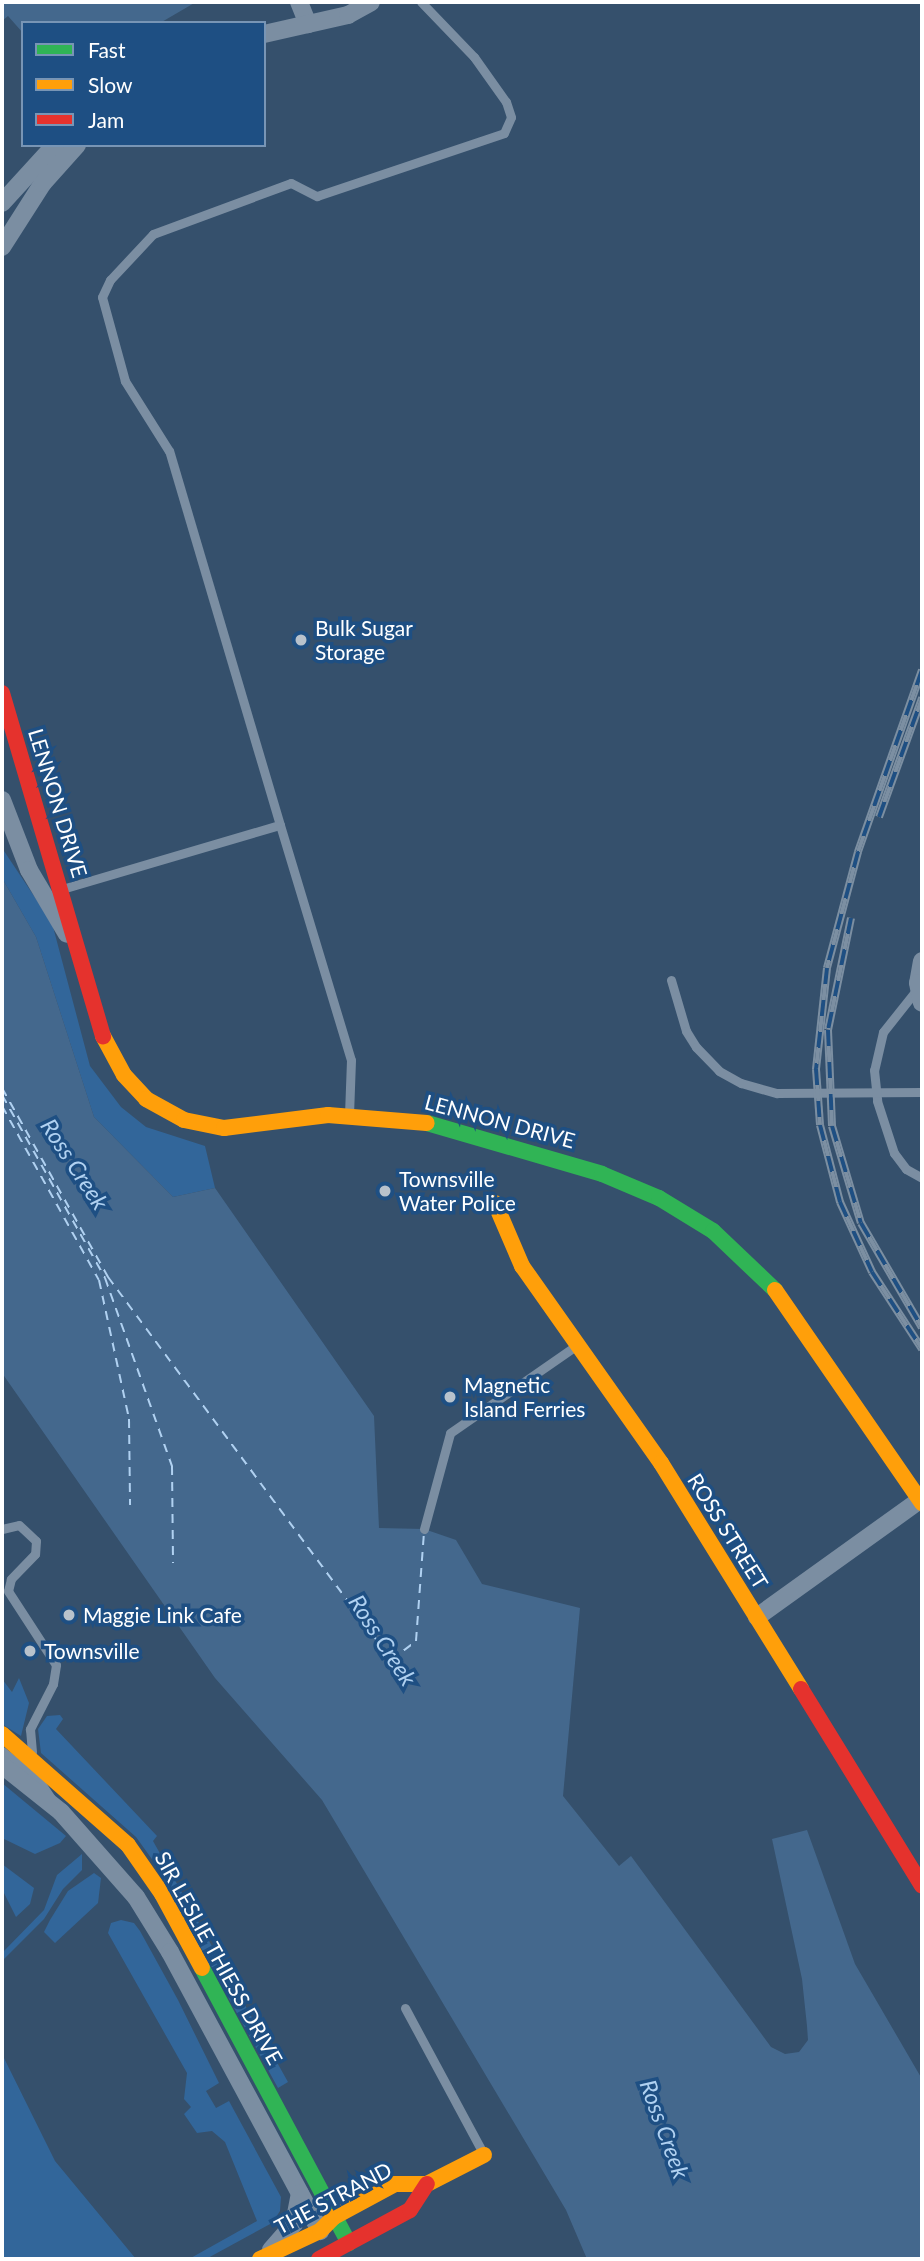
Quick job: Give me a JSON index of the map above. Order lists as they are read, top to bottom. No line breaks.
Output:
{"streets":{"street":["LENNON DRIVE","ROSS STREET","SIR LESLIE THIESS DRIVE","THE STRAND"]},"crossings":[["SIR LESLIE THIESS DRIVE","THE STRAND"]],"water":["Ross Creek"],"places":["Bulk Sugar Storage","Townsville Water Police","Magnetic Island Ferries","Maggie Link Cafe","Townsville"],"legend":["Fast","Slow","Jam"]}
